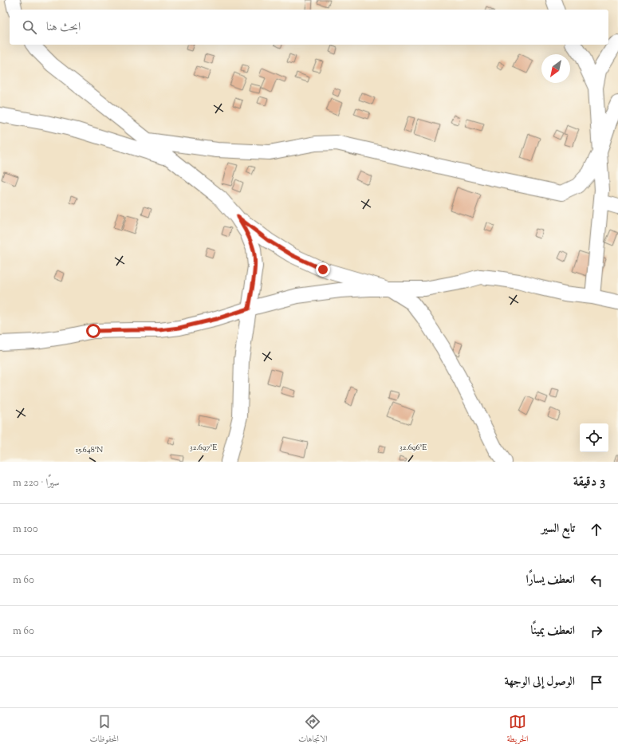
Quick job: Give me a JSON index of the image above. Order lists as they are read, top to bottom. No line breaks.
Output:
{"north":"bottom left","page":{"search":"ابحث هنا","heading":["3 دقيقة","سيرًا · 220 m"],"list":[["تابع السير","100 m"],["انعطف يسارًا","60 m"],["انعطف يمينًا","60 m"],"الوصول إلى الوجهة"],"nav":["الخريطة","الاتجاهات","المحفوظات"]},"coordinates":["32.697°E","32.696°E","15.648°N"]}
